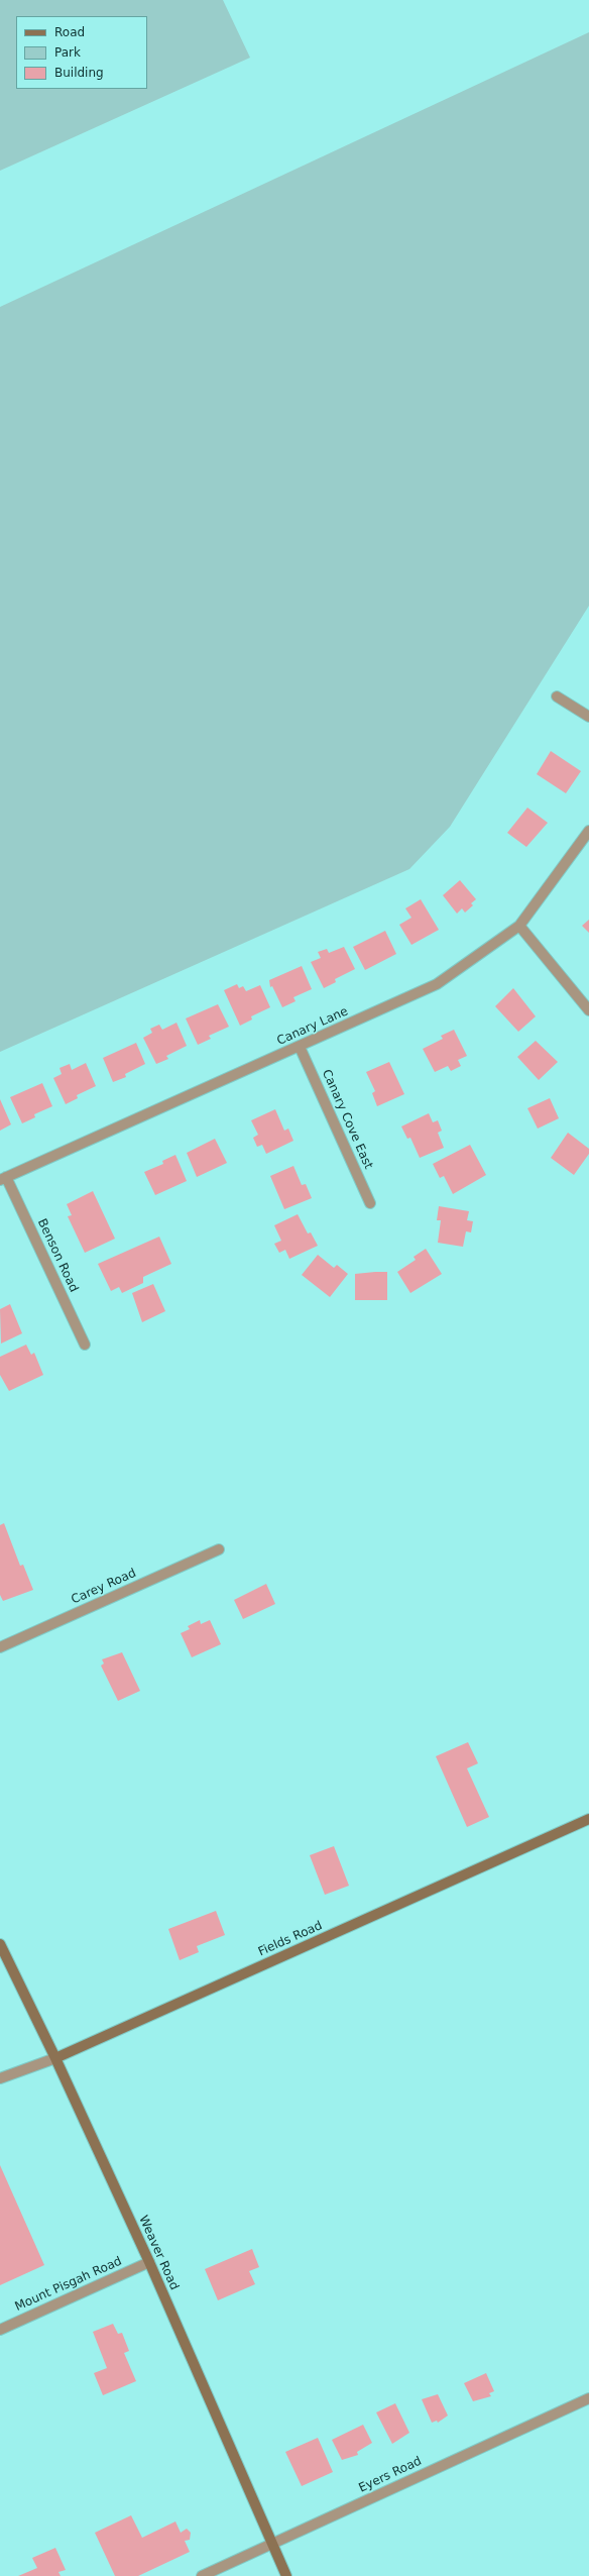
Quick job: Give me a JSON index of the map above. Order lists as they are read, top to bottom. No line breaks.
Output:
{"streets":{"main road":["Fields Road","Weaver Road"],"street":["Canary Lane","Canary Cove East","Benson Road","Carey Road","Mount Pisgah Road","Eyers Road"]},"crossings":[["Canary Lane","Canary Cove East"],["Canary Lane","Benson Road"],["Fields Road","Weaver Road"],["Weaver Road","Mount Pisgah Road"],["Weaver Road","Eyers Road"]],"legend":["Road","Park","Building"]}
